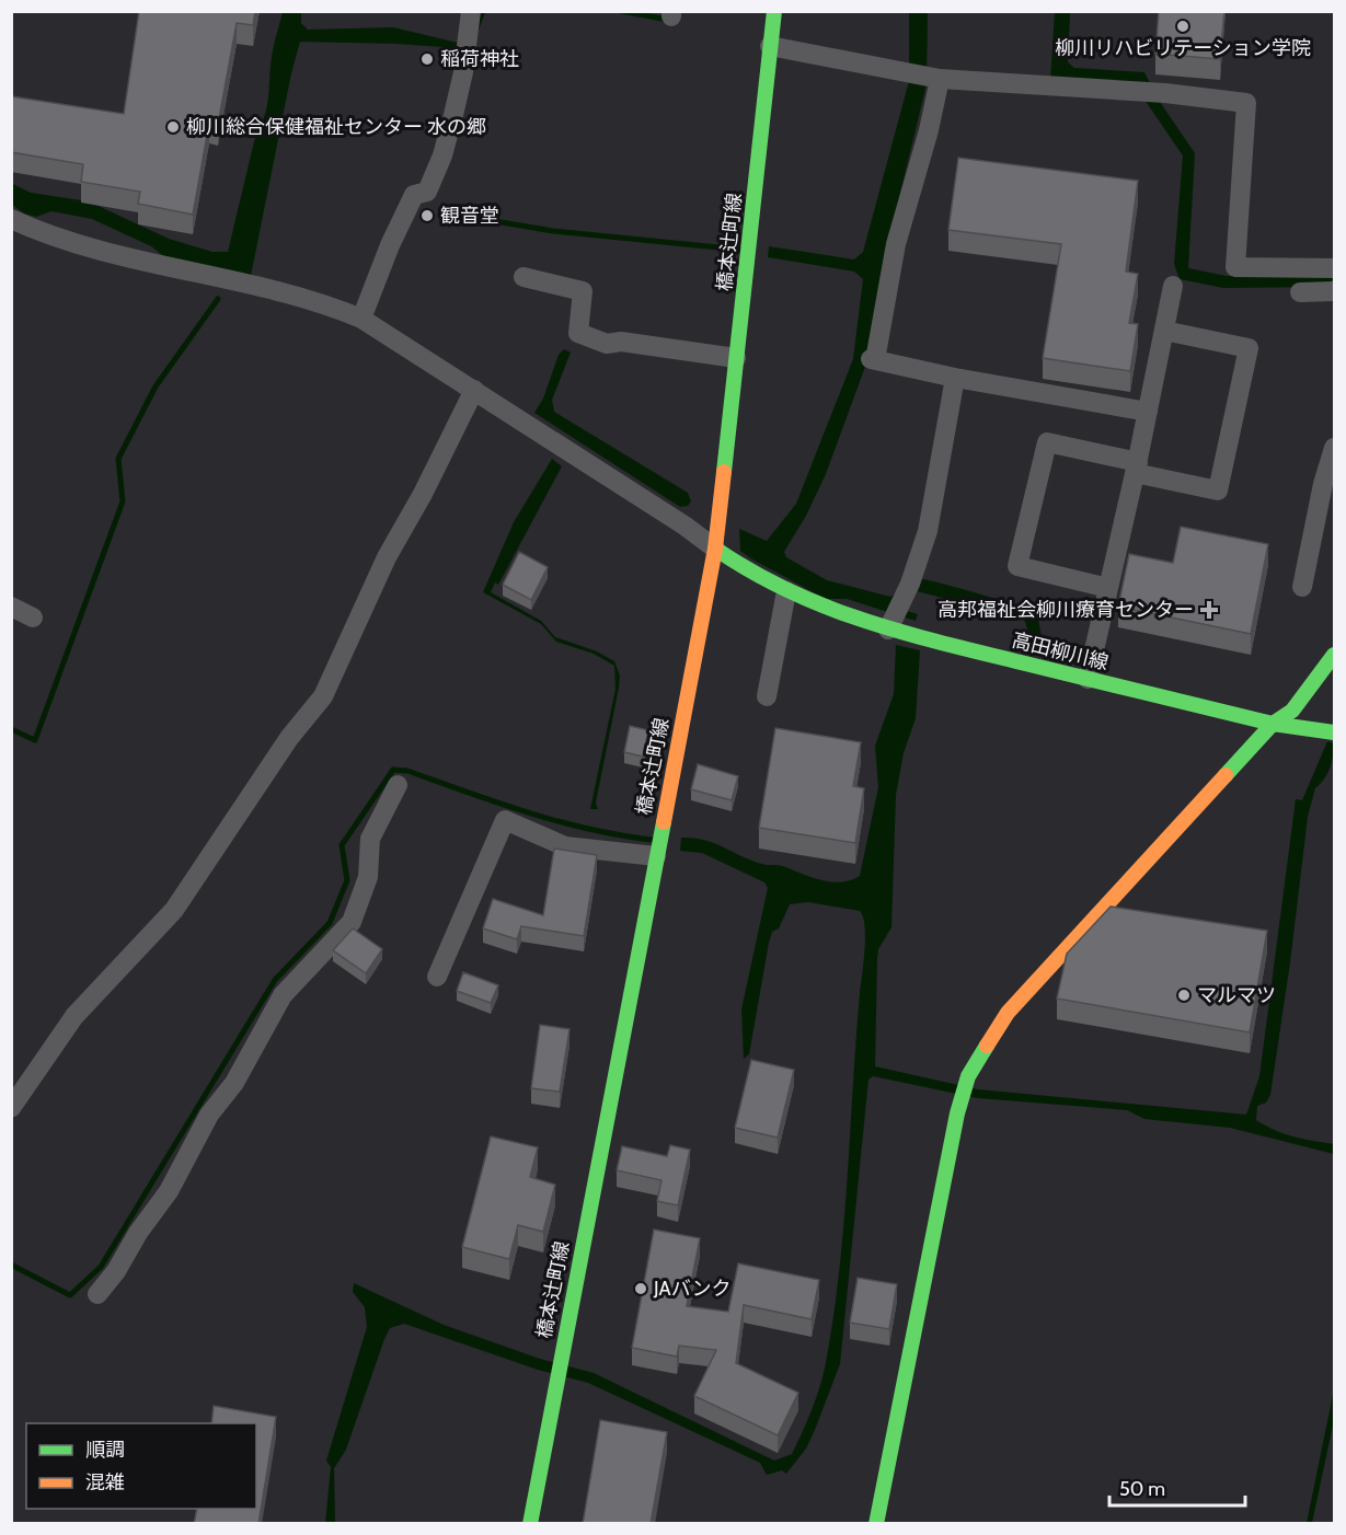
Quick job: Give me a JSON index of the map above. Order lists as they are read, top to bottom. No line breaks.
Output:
{"streets":{"main road":["橋本辻町線","高田柳川線"]},"crossings":[["橋本辻町線","高田柳川線"]],"places":{"other":["柳川リハビリテーション学院","稲荷神社","柳川総合保健福祉センター 水の郷","観音堂","マルマツ","JAバンク"],"health":["高邦福祉会柳川療育センター"]},"legend":["順調","混雑"],"scale_bar":"50 m"}
